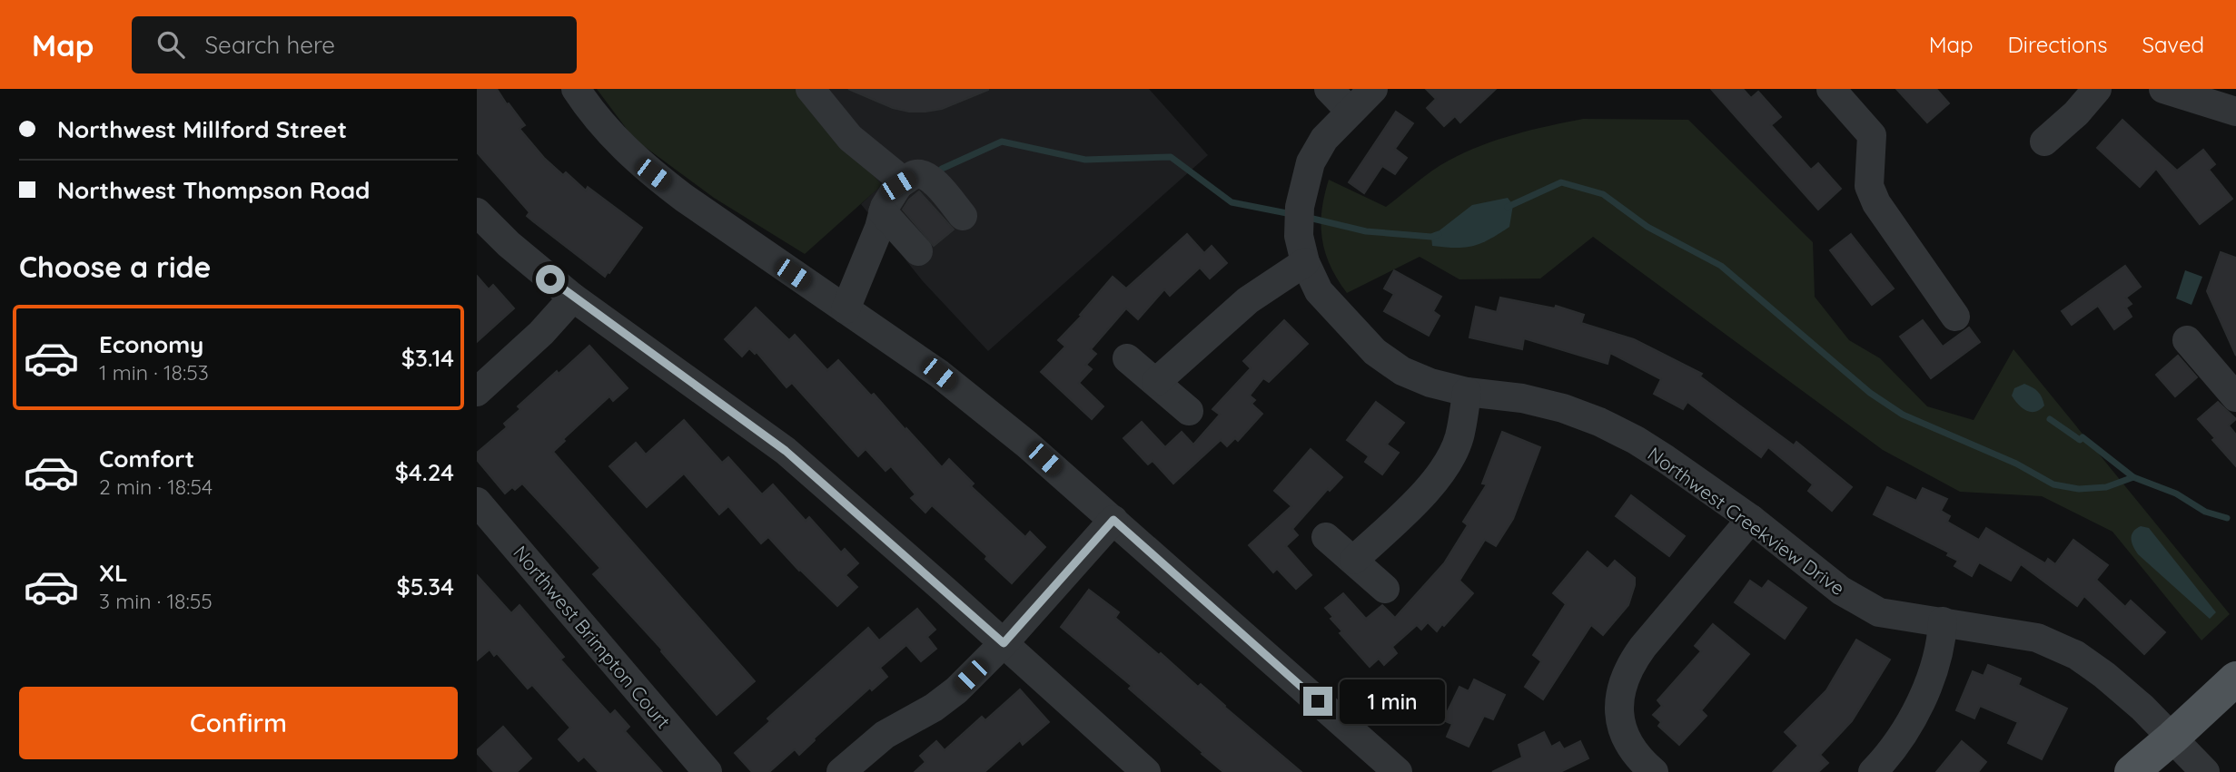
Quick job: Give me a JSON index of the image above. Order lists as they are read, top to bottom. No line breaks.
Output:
{"streets":{"street":["Northwest Creekview Drive","Northwest Brimpton Court"]},"page":{"header":"Map","search":"Search here","nav":["Map","Directions","Saved"],"banner":["Northwest Millford Street","Northwest Thompson Road"],"heading":"Choose a ride","list":[{"name":"Economy","note":"1 min · 18:53","value":"$3.14"},{"name":"Comfort","note":"2 min · 18:54","value":"$4.24"},{"name":"XL","note":"3 min · 18:55","value":"$5.34"}],"buttons":"Confirm","bubble":"1 min"}}
